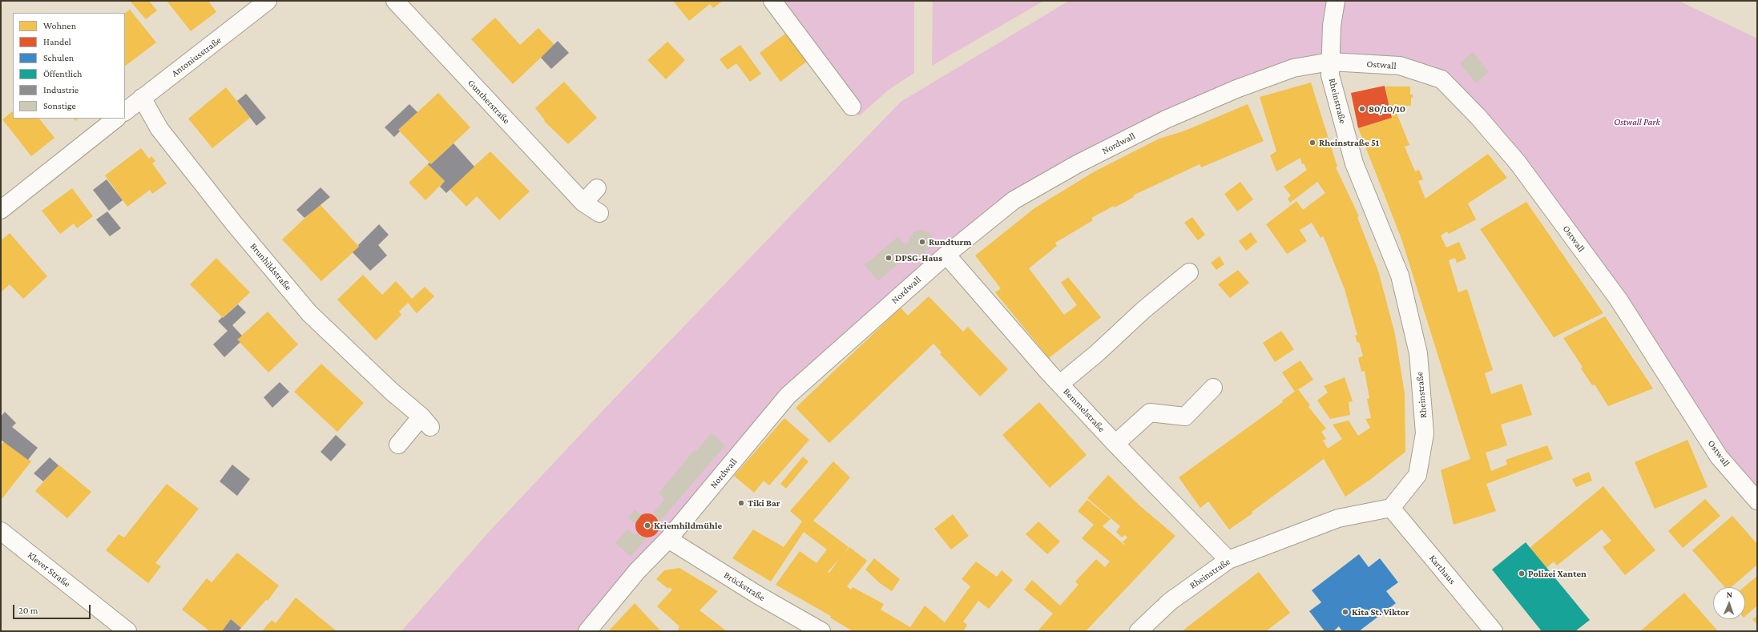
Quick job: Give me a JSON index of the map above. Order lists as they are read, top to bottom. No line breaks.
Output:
{"streets":{"street":["Antoniusstraße","Ostwall","Rheinstraße","Guntherstraße","Nordwall","Brunhildstraße","Bemmelstraße","Klever Straße","Karthaus","Brückstraße"]},"crossings":[["Antoniusstraße","Brunhildstraße"],["Ostwall","Rheinstraße"],["Ostwall","Nordwall"],["Rheinstraße","Nordwall"],["Rheinstraße","Bemmelstraße"],["Rheinstraße","Karthaus"],["Nordwall","Bemmelstraße"],["Nordwall","Brückstraße"]],"parks":["Ostwall Park"],"places":["80/10/10","Rheinstraße 51","Rundturm","DPSG-Haus","Tiki Bar","Kriemhildmühle","Polizei Xanten","Kita St. Viktor"],"legend":["Wohnen","Handel","Schulen","Öffentlich","Industrie","Sonstige"],"scale_bar":"20 m","north":"top"}
